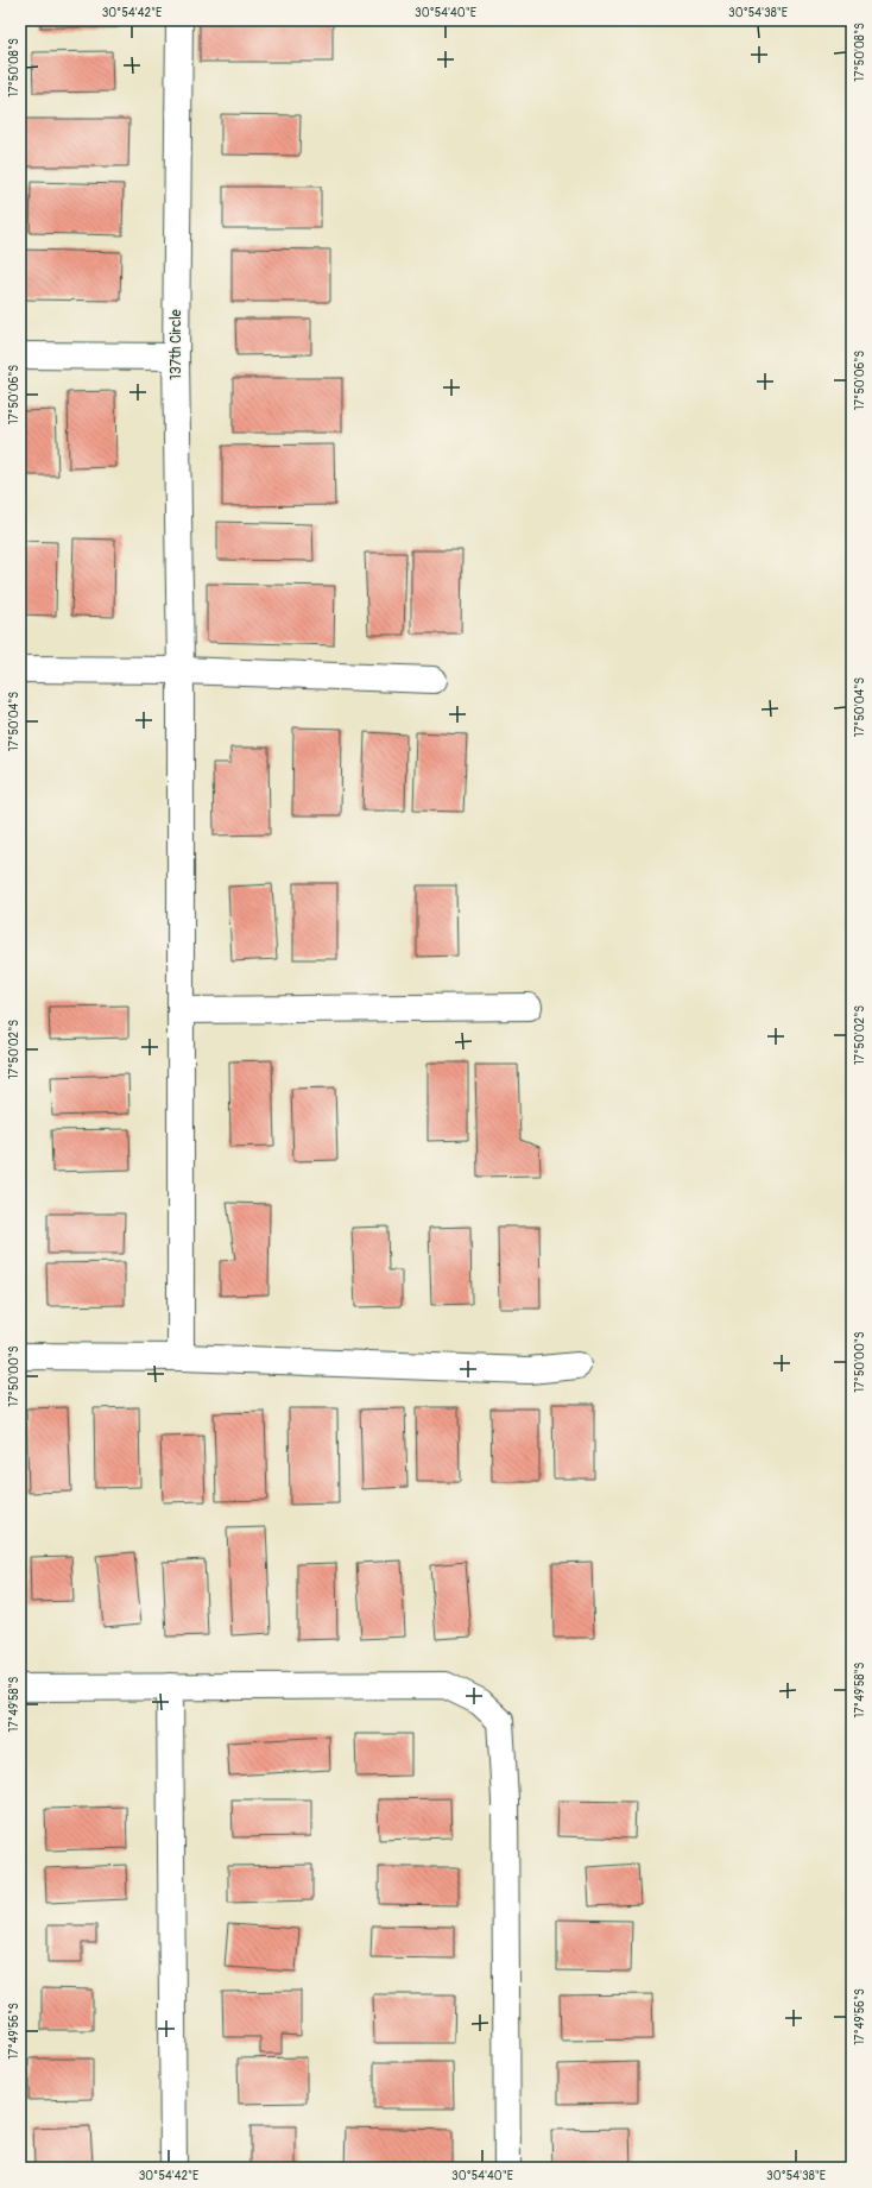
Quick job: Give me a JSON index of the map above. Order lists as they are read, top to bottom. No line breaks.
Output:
{"streets":{"street":["137th Circle"]},"coordinates":["30°54'42\"E","30°54'40\"E","30°54'38\"E","17°50'08\"S","17°50'06\"S","17°50'04\"S","17°50'02\"S","17°50'00\"S","17°49'58\"S","17°49'56\"S"]}
